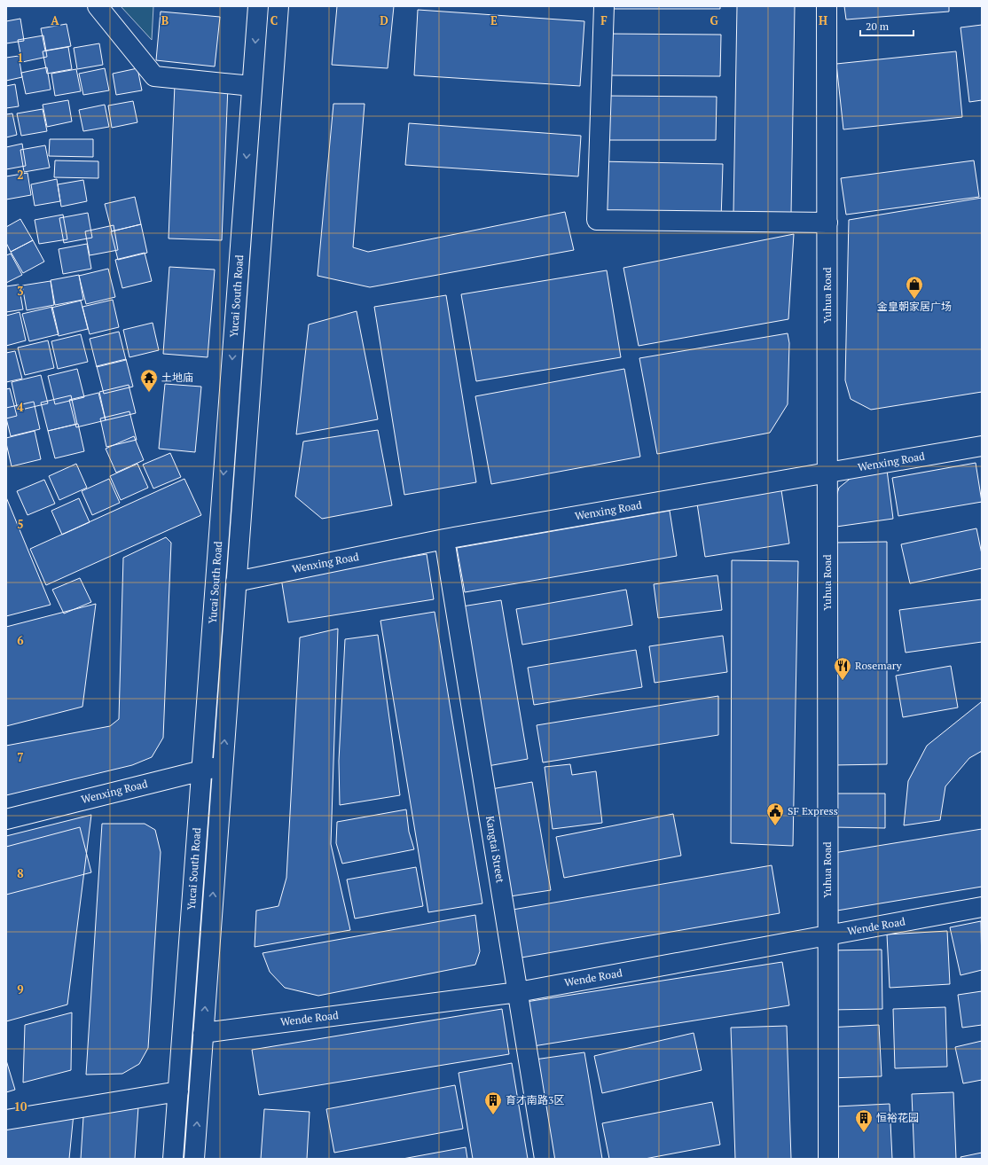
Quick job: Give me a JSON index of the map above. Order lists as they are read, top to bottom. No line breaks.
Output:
{"streets":{"street":["Yuhua Road","Yucai South Road","Wenxing Road","Kangtai Street","Wende Road"]},"crossings":[["Yuhua Road","Wenxing Road"],["Yuhua Road","Wende Road"],["Yucai South Road","Wenxing Road"],["Yucai South Road","Wende Road"],["Wenxing Road","Kangtai Street"],["Kangtai Street","Wende Road"]],"places":{"shop":["金皇朝家居广场"],"temple":["土地庙"],"restaurant":["Rosemary"],"public building":["SF Express"],"building":["育才南路3区","恒裕花园"]},"scale_bar":"20 m","grid":{"columns":["A","B","C","D","E","F","G","H"],"rows":["1","2","3","4","5","6","7","8","9","10"]}}
